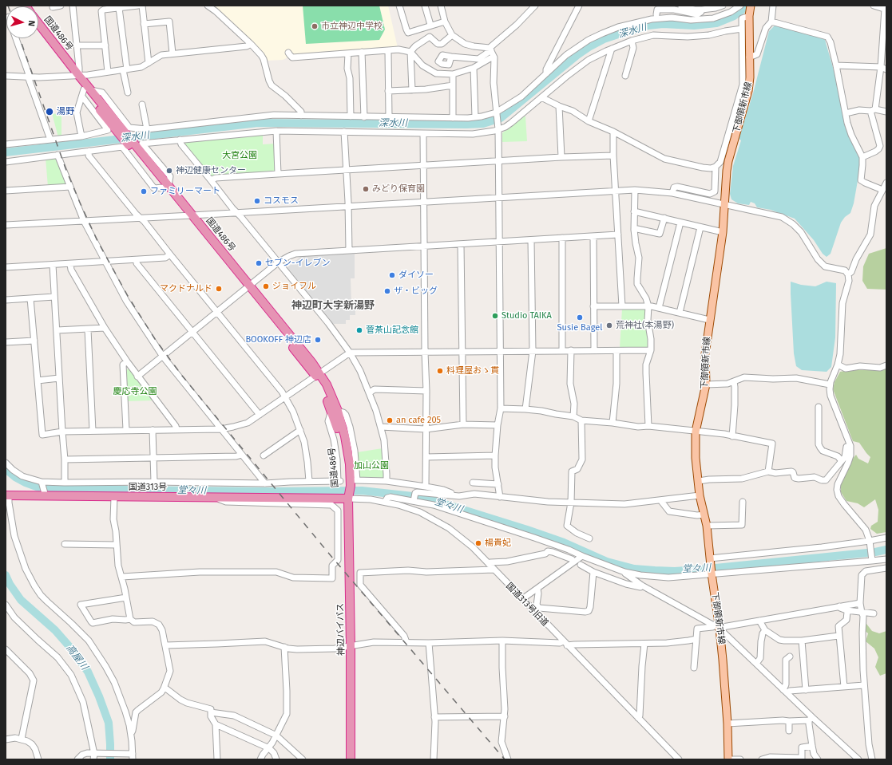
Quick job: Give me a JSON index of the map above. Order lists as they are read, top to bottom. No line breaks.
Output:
{"streets":{"highway":["国道486号","国道313号","神辺バイパス"],"main road":["下御領新市線"],"street":["国道313号旧道"]},"crossings":[["国道486号","国道313号"],["国道486号","国道313号旧道"],["国道486号","神辺バイパス"],["国道313号","国道313号旧道"],["国道313号","神辺バイパス"],["国道313号旧道","神辺バイパス"]],"districts":["神辺町大字新湯野"],"water":["深水川","堂々川","高屋川"],"parks":["大宮公園","慶応寺公園","加山公園"],"places":["市立神辺中学校","湯野","神辺健康センター","みどり保育園","ファミリーマート","コスモス","セブン-イレブン","ダイソー","ジョイフル","マクドナルド","ザ・ビッグ","Studio TAIKA","Susie Bagel","荒神社(本湯野)","菅茶山記念館","BOOKOFF 神辺店","料理屋おゝ貫","an cafe 205","楊貴妃"],"north":"right"}
